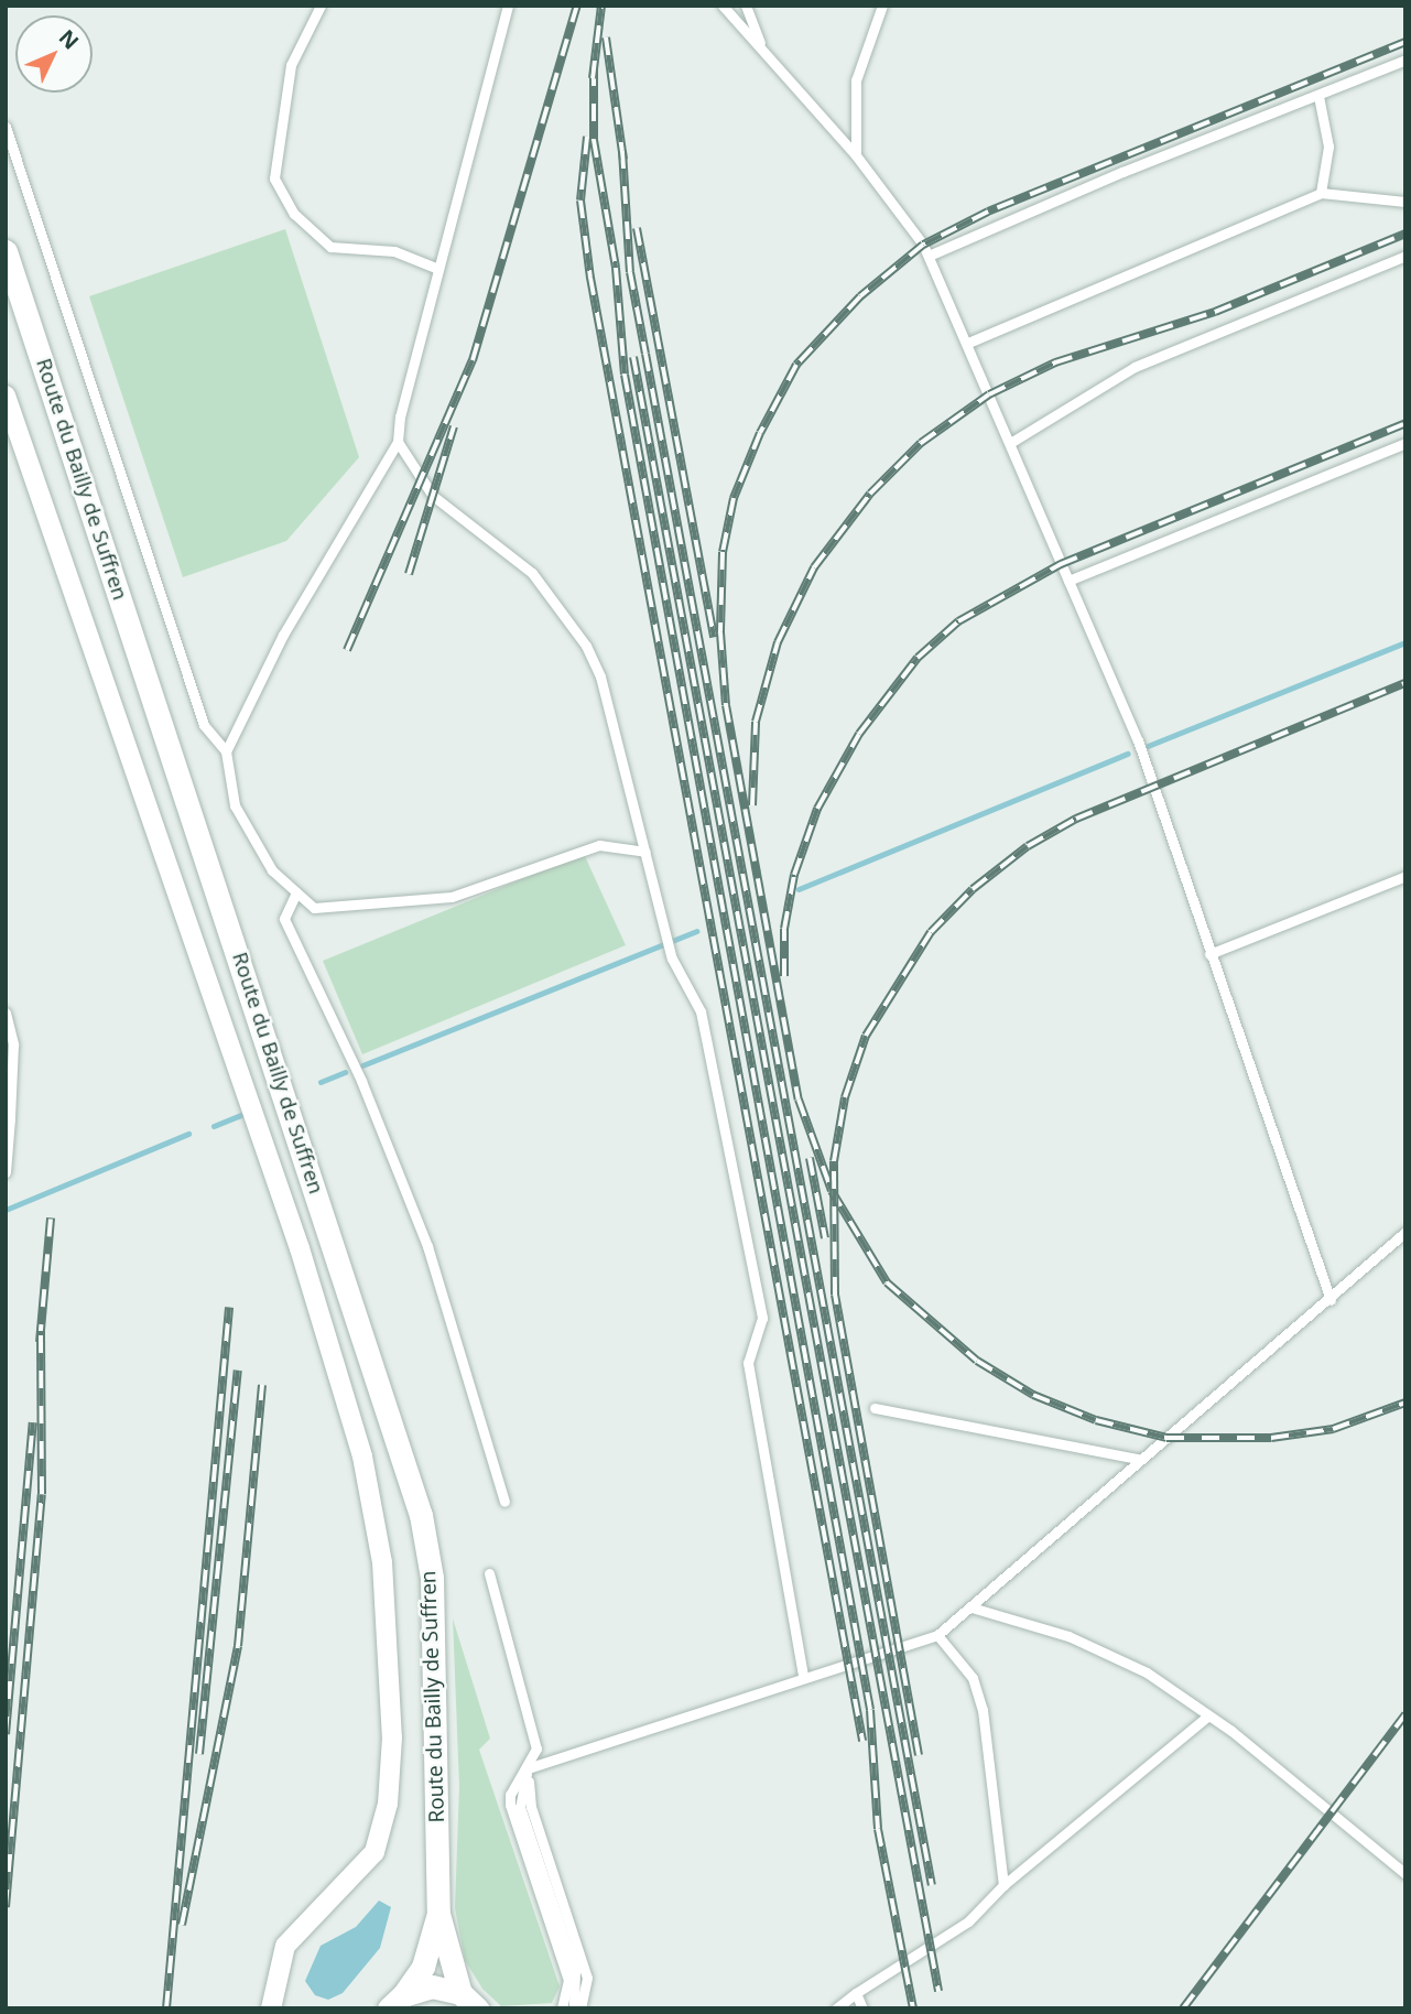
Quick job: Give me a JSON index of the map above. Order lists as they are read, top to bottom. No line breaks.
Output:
{"streets":{"main road":["Route du Bailly de Suffren"]},"north":"top right"}
